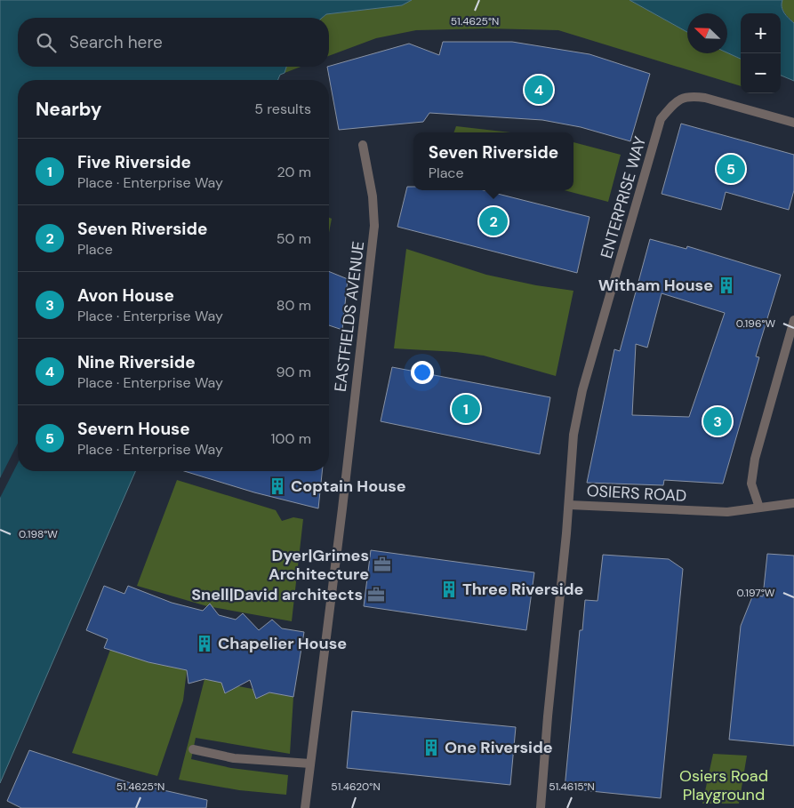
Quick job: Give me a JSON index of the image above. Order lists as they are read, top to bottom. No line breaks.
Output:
{"streets":{"street":["ENTERPRISE WAY","EASTFIELDS AVENUE","OSIERS ROAD"]},"crossings":[["ENTERPRISE WAY","OSIERS ROAD"]],"parks":["Osiers Road Playground"],"places":{"building":["Witham House","Coptain House","Three Riverside","Chapelier House","One Riverside"],"office":["Dyer|Grimes Architecture","Snell|David architects"]},"north":"top left","page":{"map_buttons":["+","−"],"search":"Search here","pins":["4","5","2","1","3"],"heading":["Nearby","5 results"],"popup":["Seven Riverside","Place"],"list":[{"mark":"1","name":"Five Riverside","note":"Place · Enterprise Way","value":"20 m"},{"mark":"2","name":"Seven Riverside","note":"Place","value":"50 m"},{"mark":"3","name":"Avon House","note":"Place · Enterprise Way","value":"80 m"},{"mark":"4","name":"Nine Riverside","note":"Place · Enterprise Way","value":"90 m"},{"mark":"5","name":"Severn House","note":"Place · Enterprise Way","value":"100 m"}]},"coordinates":["51.4625°N","0.196°W","0.198°W","0.197°W","51.4620°N","51.4615°N"]}
